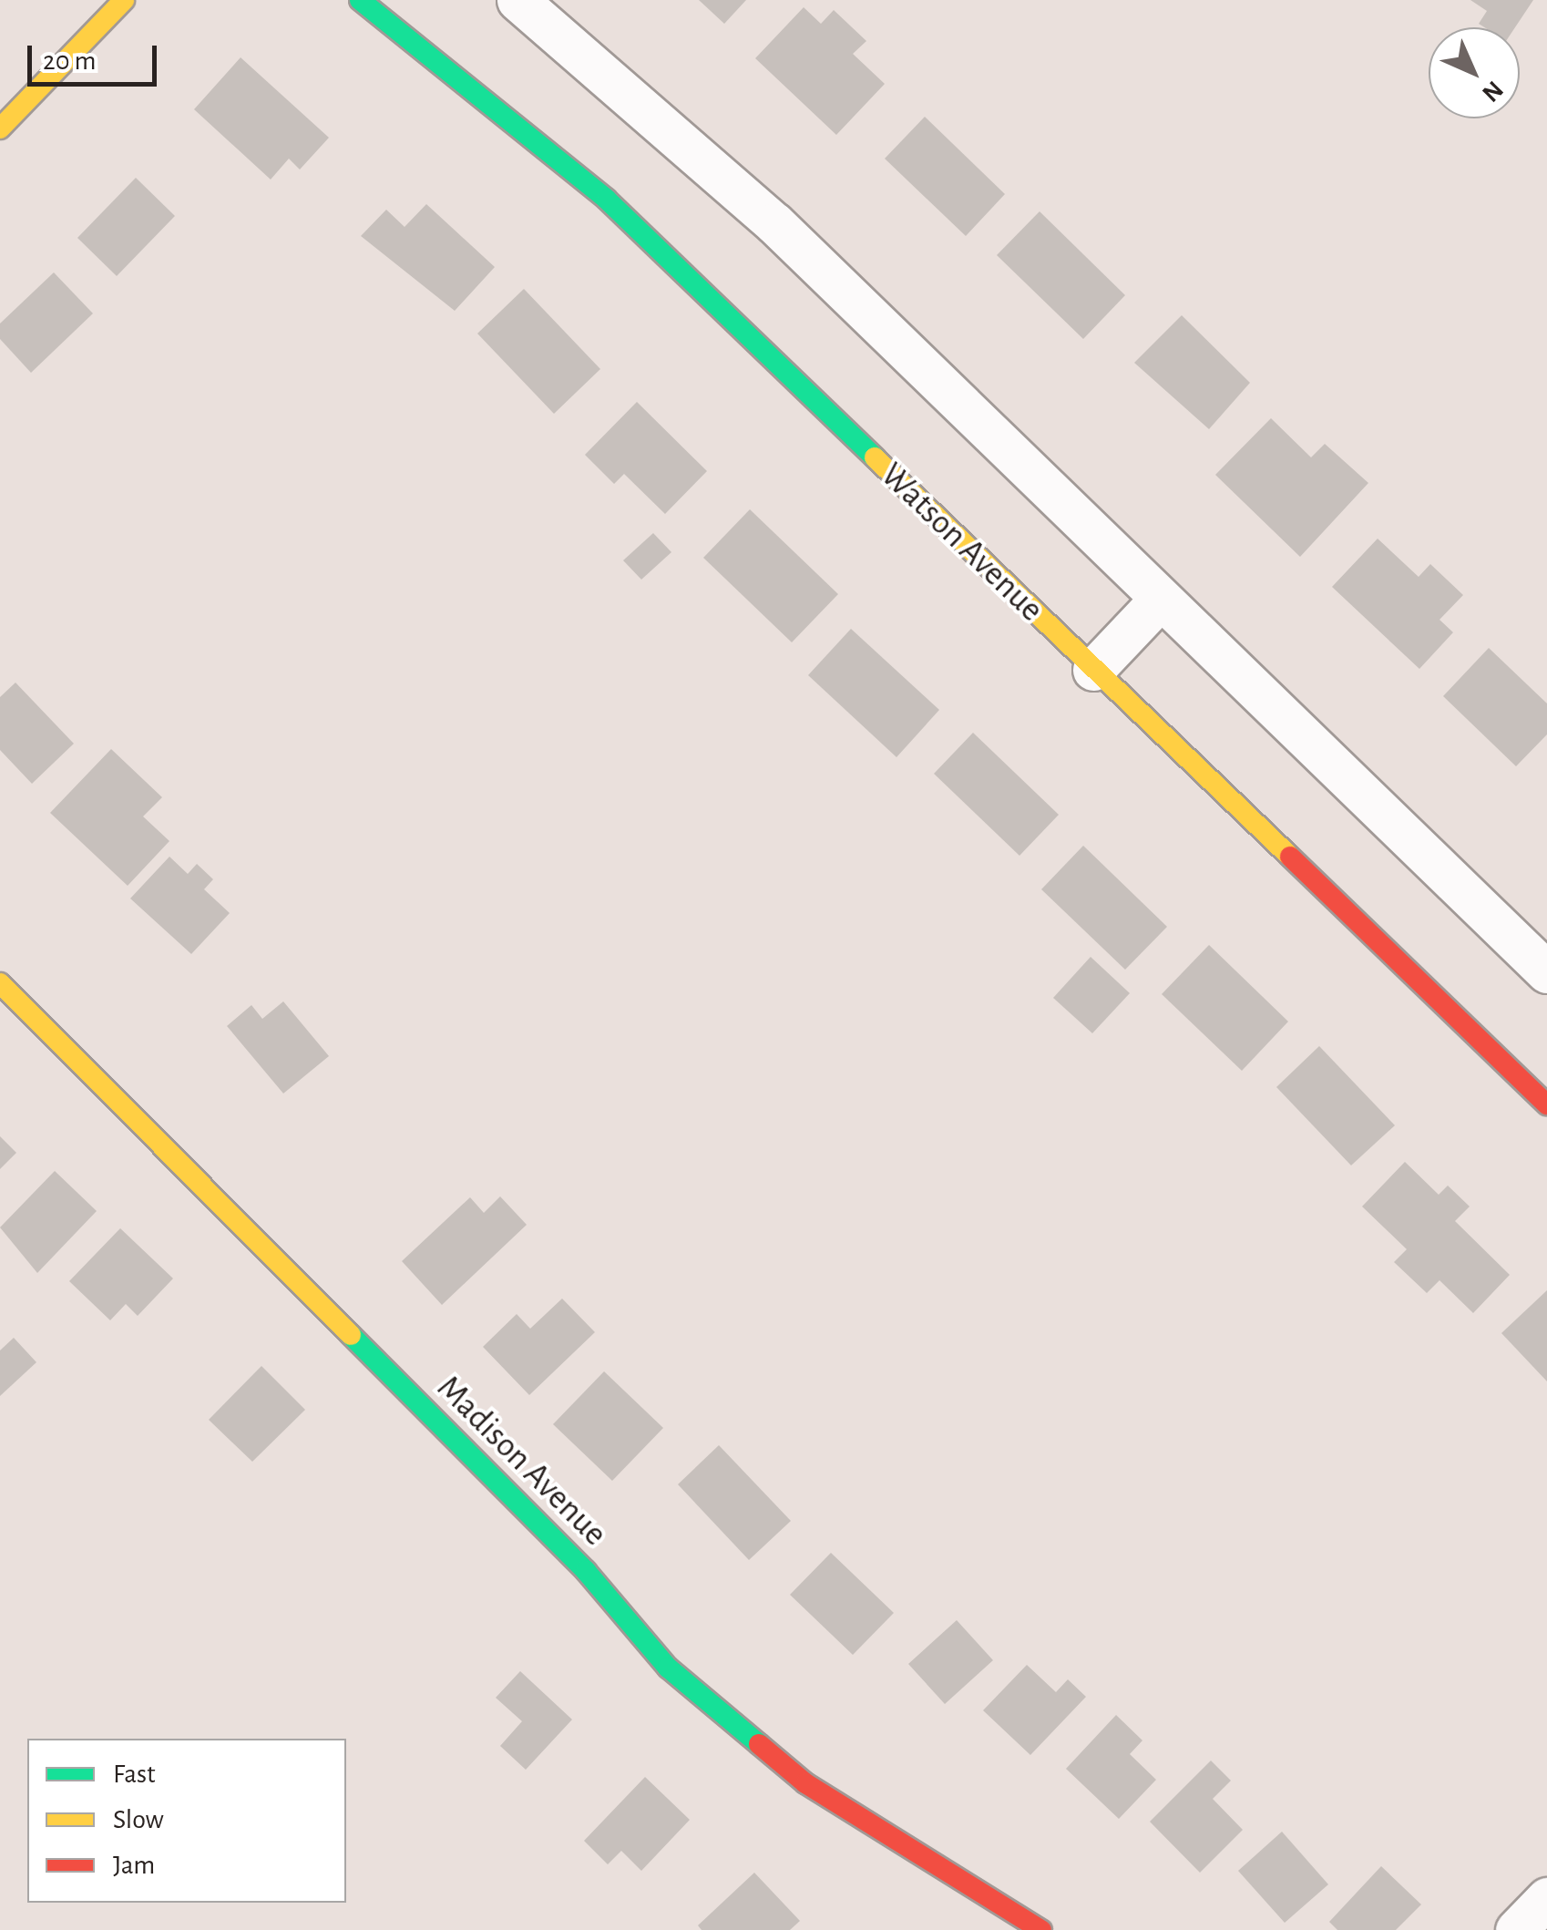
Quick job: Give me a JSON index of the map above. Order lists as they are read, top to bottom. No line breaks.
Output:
{"streets":{"street":["Watson Avenue","Madison Avenue"]},"legend":["Fast","Slow","Jam"],"scale_bar":"20 m","north":"bottom right"}
